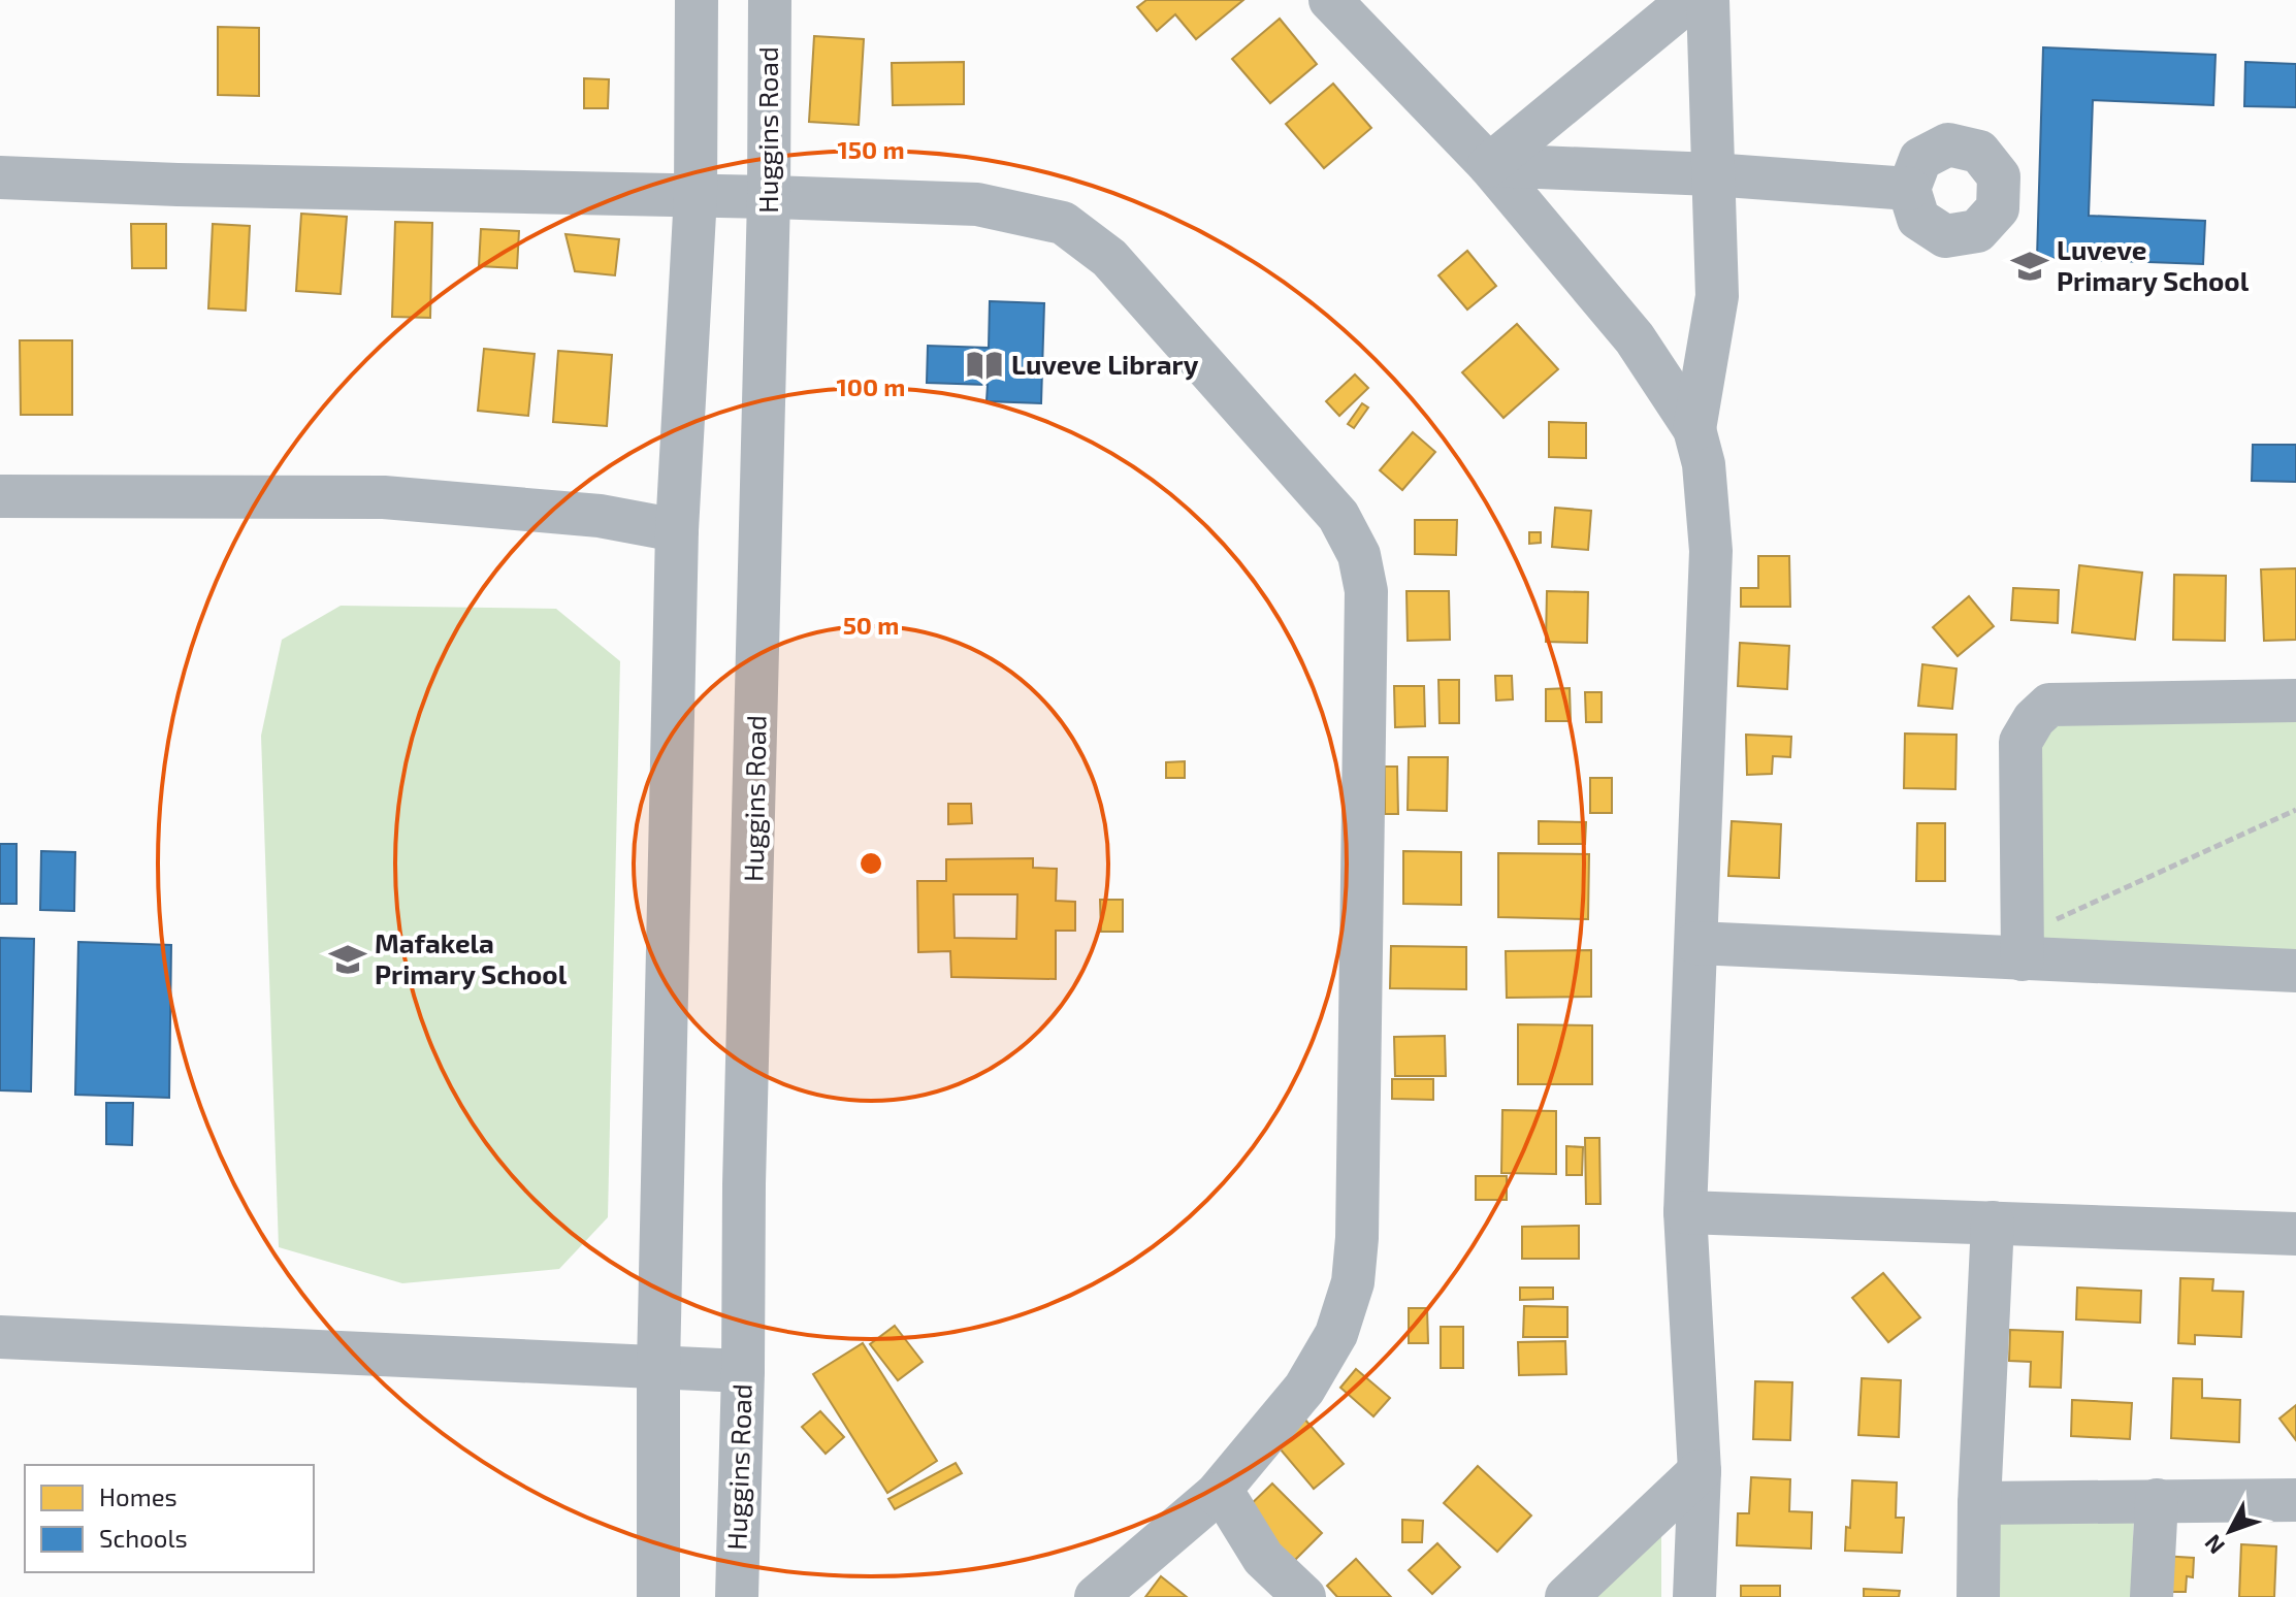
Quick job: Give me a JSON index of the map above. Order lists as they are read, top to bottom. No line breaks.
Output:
{"streets":{"street":["Huggins Road"]},"places":{"school or university":["Luveve Primary School","Mafakela Primary School"],"library":["Luveve Library"]},"legend":["Homes","Schools"],"north":"bottom left","rings":["150 m","100 m","50 m"]}
